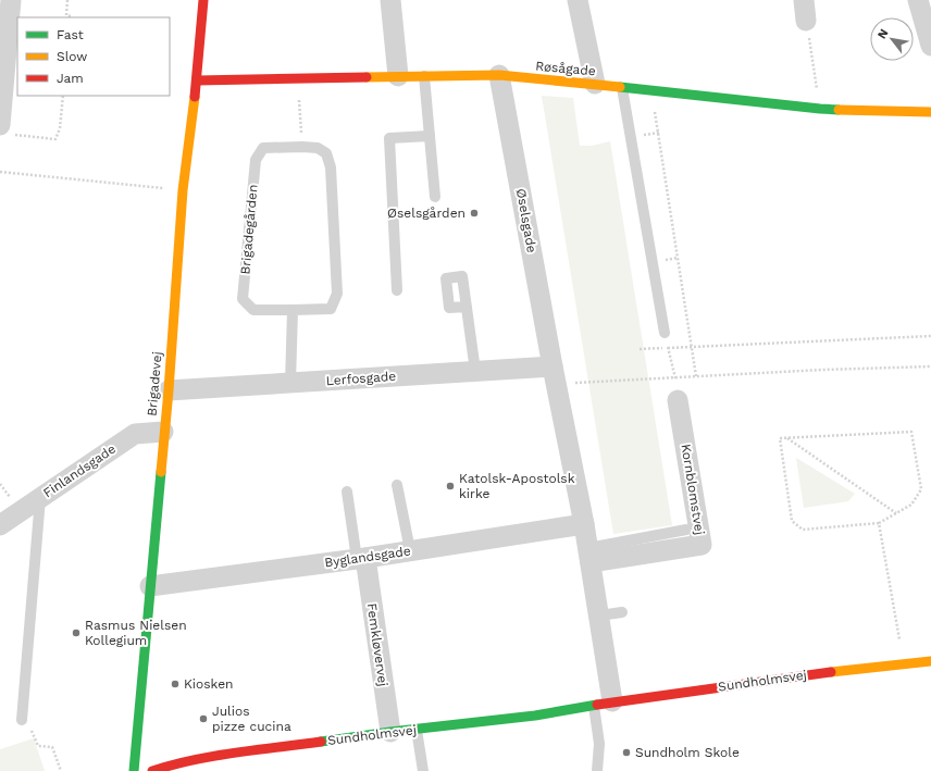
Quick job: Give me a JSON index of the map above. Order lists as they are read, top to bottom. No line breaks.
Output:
{"streets":{"street":["Røsågade","Øselsgade","Lerfosgade","Brigadevej","Finlandsgade","Kornblomstvej","Byglandsgade","Femkløvervej","Sundholmsvej"],"lane":["Brigadegården"]},"crossings":[["Røsågade","Øselsgade"],["Røsågade","Brigadevej"],["Øselsgade","Lerfosgade"],["Lerfosgade","Brigadevej"],["Brigadevej","Finlandsgade"],["Brigadevej","Byglandsgade"],["Byglandsgade","Femkløvervej"],["Femkløvervej","Sundholmsvej"]],"places":["Øselsgården","Katolsk-Apostolsk kirke","Rasmus Nielsen Kollegium","Kiosken","Julios pizze cucina","Sundholm Skole"],"legend":["Fast","Slow","Jam"],"north":"top left"}
